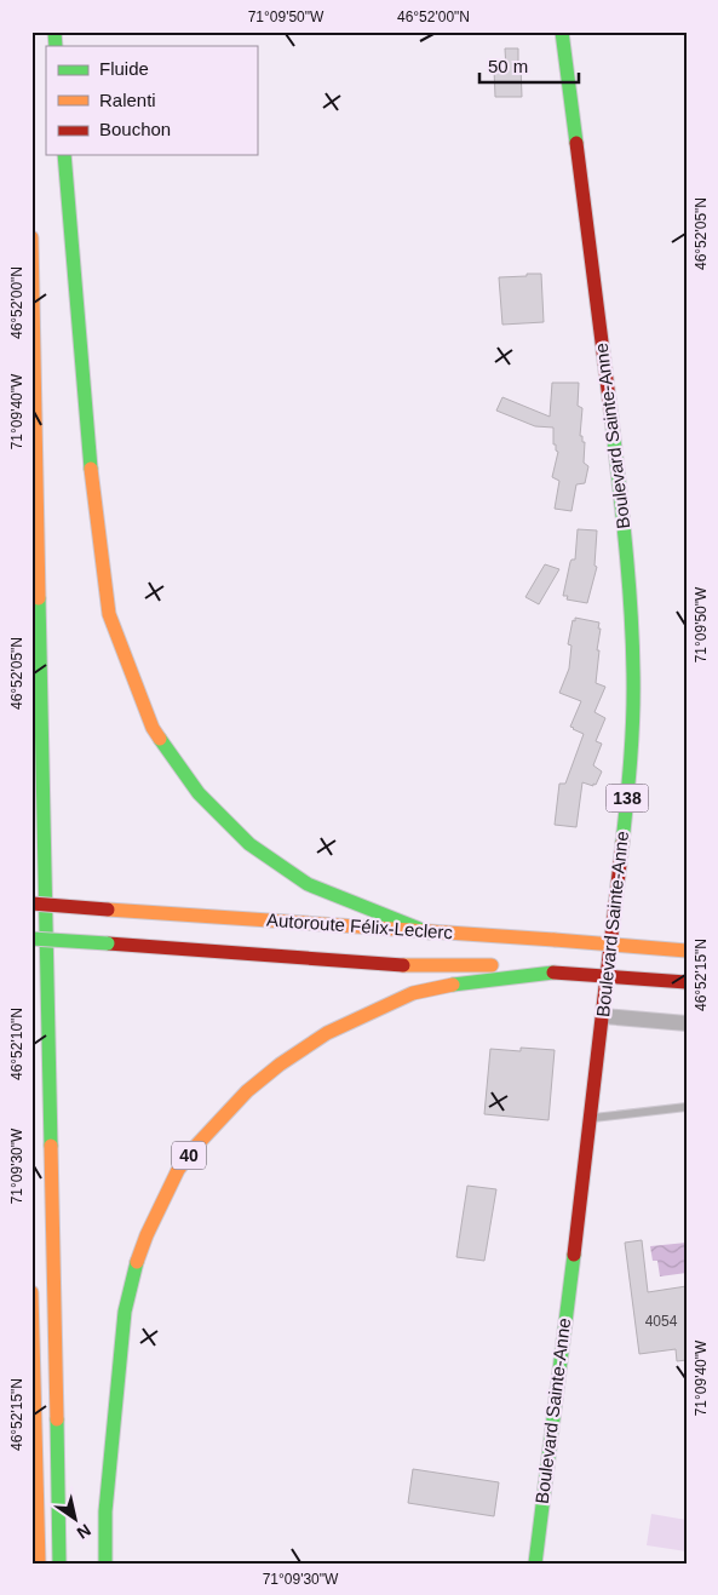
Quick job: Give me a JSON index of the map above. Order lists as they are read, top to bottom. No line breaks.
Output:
{"streets":{"main road":["Boulevard Sainte-Anne","138","Autoroute Félix-Leclerc","40"]},"house_numbers":["4054"],"legend":["Fluide","Ralenti","Bouchon"],"scale_bar":"50 m","north":"bottom right","coordinates":["71°09'50\"W","46°52'00\"N","46°52'05\"N","71°09'40\"W","46°52'15\"N","46°52'10\"N","71°09'30\"W"]}
